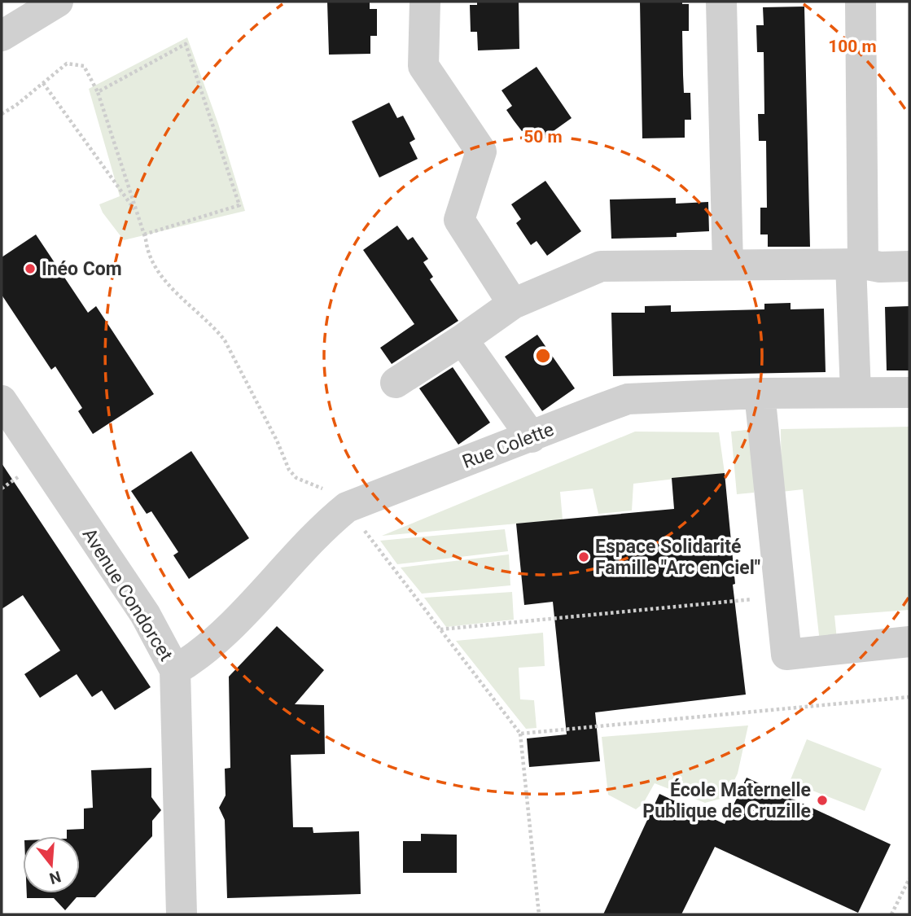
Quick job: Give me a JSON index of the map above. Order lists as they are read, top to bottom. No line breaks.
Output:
{"streets":{"street":["Rue Colette","Avenue Condorcet"]},"crossings":[["Rue Colette","Avenue Condorcet"]],"places":["Inéo Com","Espace Solidarité Famille \"Arc en ciel\"","École Maternelle Publique de Cruzille"],"north":"bottom","rings":["100 m","50 m"]}
